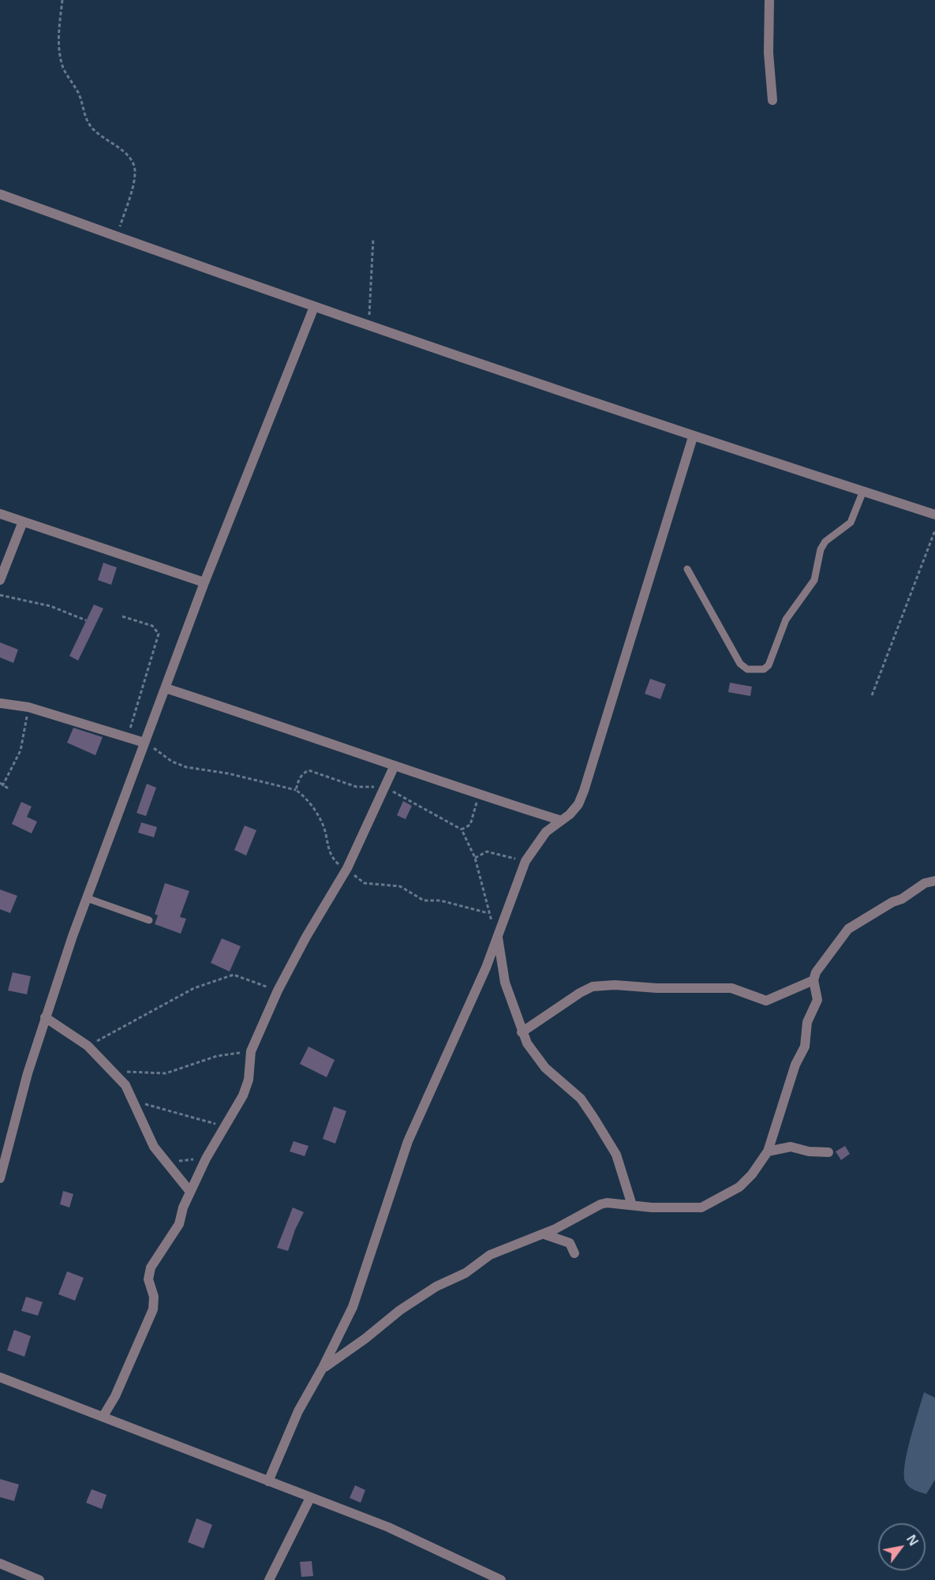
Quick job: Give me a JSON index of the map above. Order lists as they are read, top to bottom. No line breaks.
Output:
{"north":"top right"}
